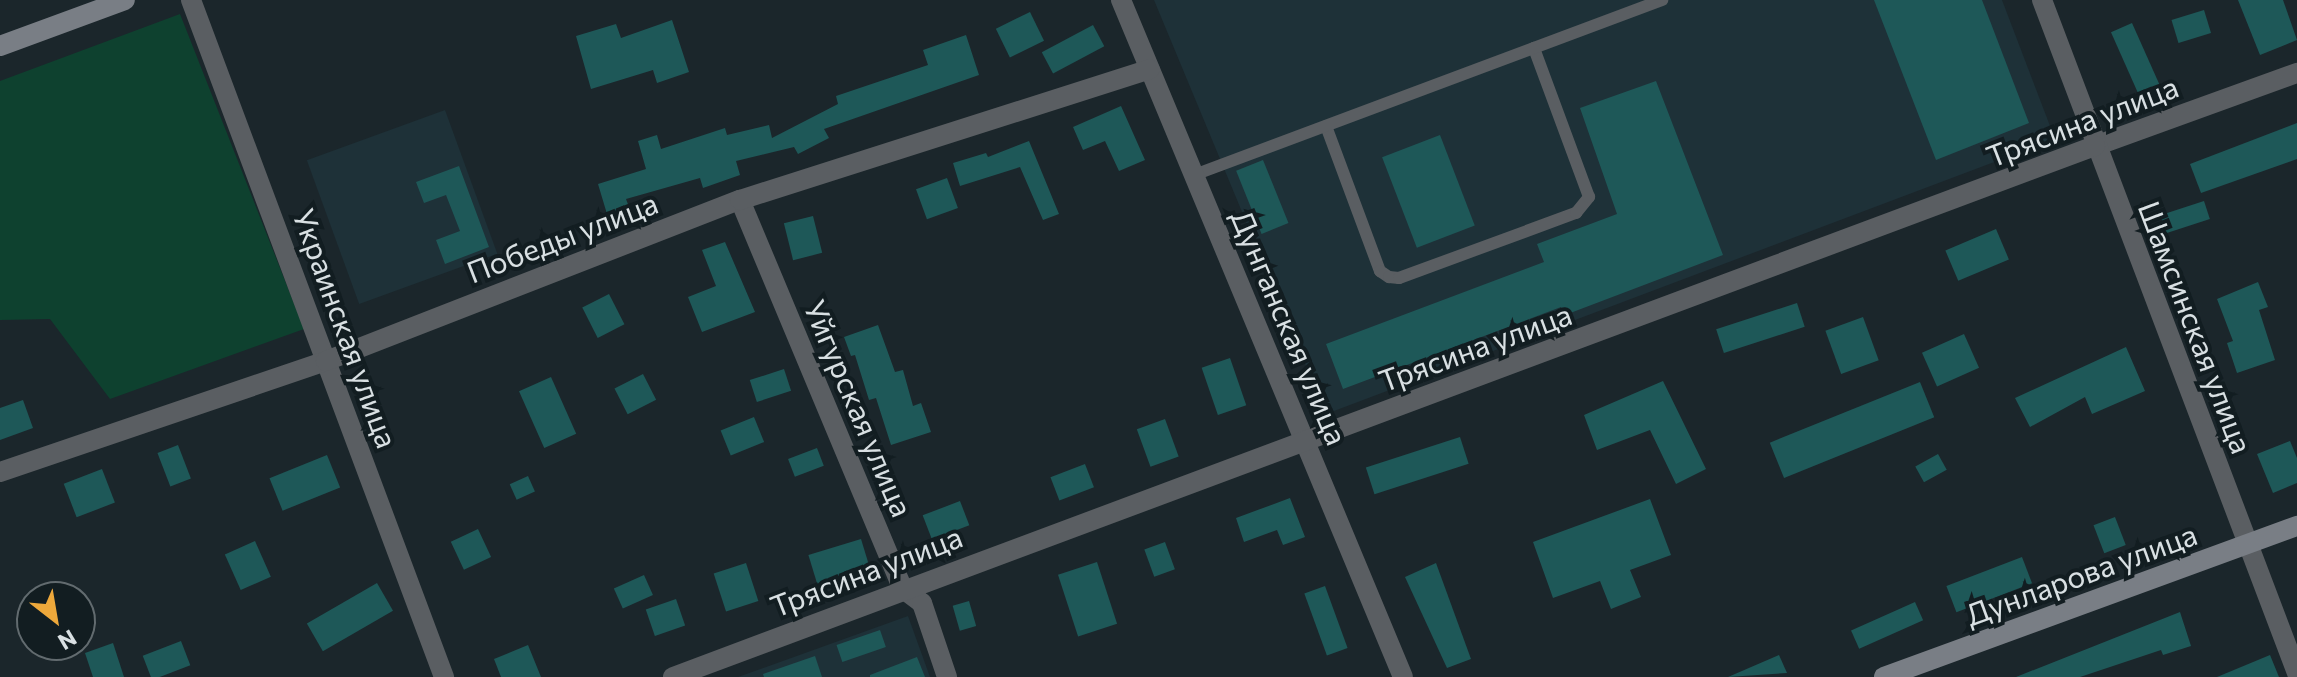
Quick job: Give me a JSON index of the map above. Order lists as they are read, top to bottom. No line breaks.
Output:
{"streets":{"main road":["Дунларова улица"],"street":["Трясина улица","Победы улица","Дунганская улица","Шамсинская улица","Украинская улица","Уйгурская улица"]},"crossings":[["Трясина улица","Дунганская улица"],["Трясина улица","Шамсинская улица"],["Трясина улица","Уйгурская улица"],["Победы улица","Дунганская улица"],["Победы улица","Украинская улица"],["Победы улица","Уйгурская улица"],["Шамсинская улица","Дунларова улица"]],"north":"bottom right"}
